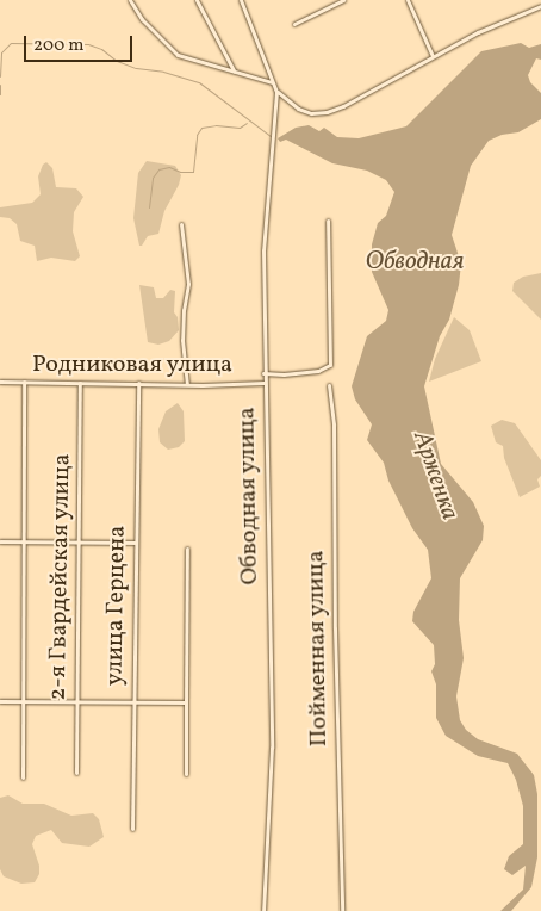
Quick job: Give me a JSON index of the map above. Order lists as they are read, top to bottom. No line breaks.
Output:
{"streets":{"street":["Родниковая улица","Обводная улица","2-я Гвардейская улица","улица Герцена","Пойменная улица"]},"crossings":[["Родниковая улица","Обводная улица"],["Родниковая улица","2-я Гвардейская улица"],["Родниковая улица","улица Герцена"]],"water":["Обводная","Арженка"],"scale_bar":"200 m"}
